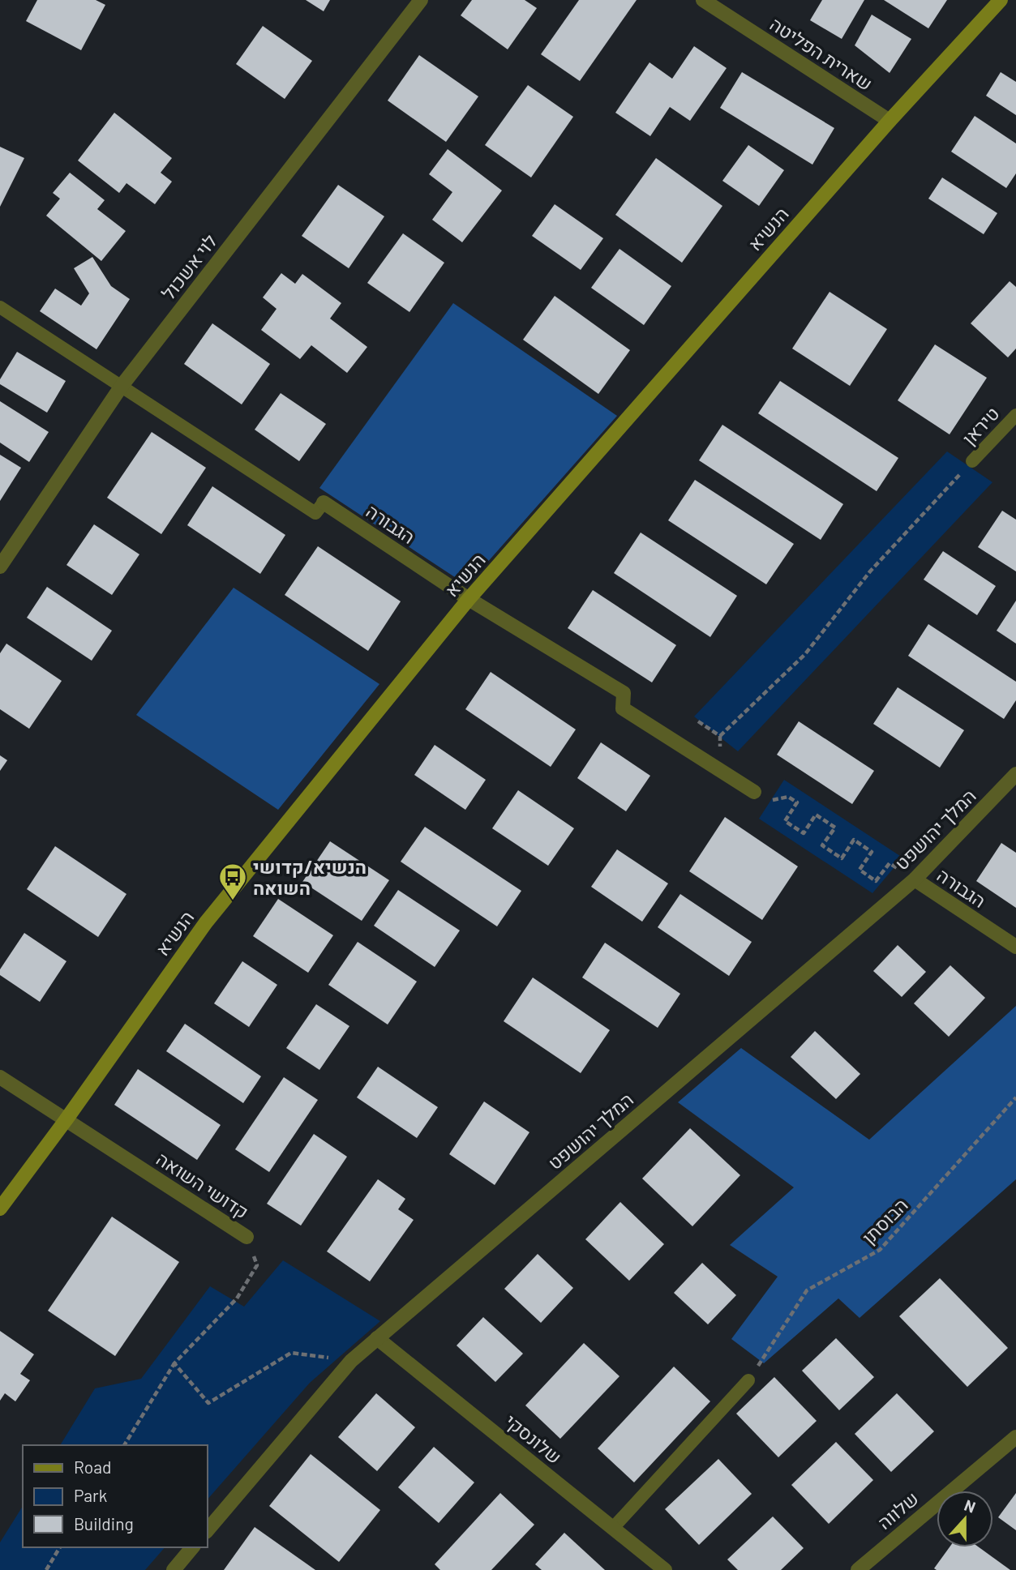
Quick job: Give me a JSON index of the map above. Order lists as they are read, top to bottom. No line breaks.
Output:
{"streets":{"street":["שארית הפליטה","הנשיא","לוי אשכול","הגבורה","המלך יהושפט","קדושי השואה","שלונסקי","שלווה"],"lane":["טיראן"],"path":["הבוסתן"]},"crossings":[["שארית הפליטה","הנשיא"],["הנשיא","הגבורה"],["הנשיא","קדושי השואה"],["לוי אשכול","הגבורה"],["הגבורה","המלך יהושפט"],["המלך יהושפט","שלונסקי"]],"places":{"bus stop":["הנשיא/קדושי השואה"]},"legend":["Road","Park","Building"],"north":"top"}
